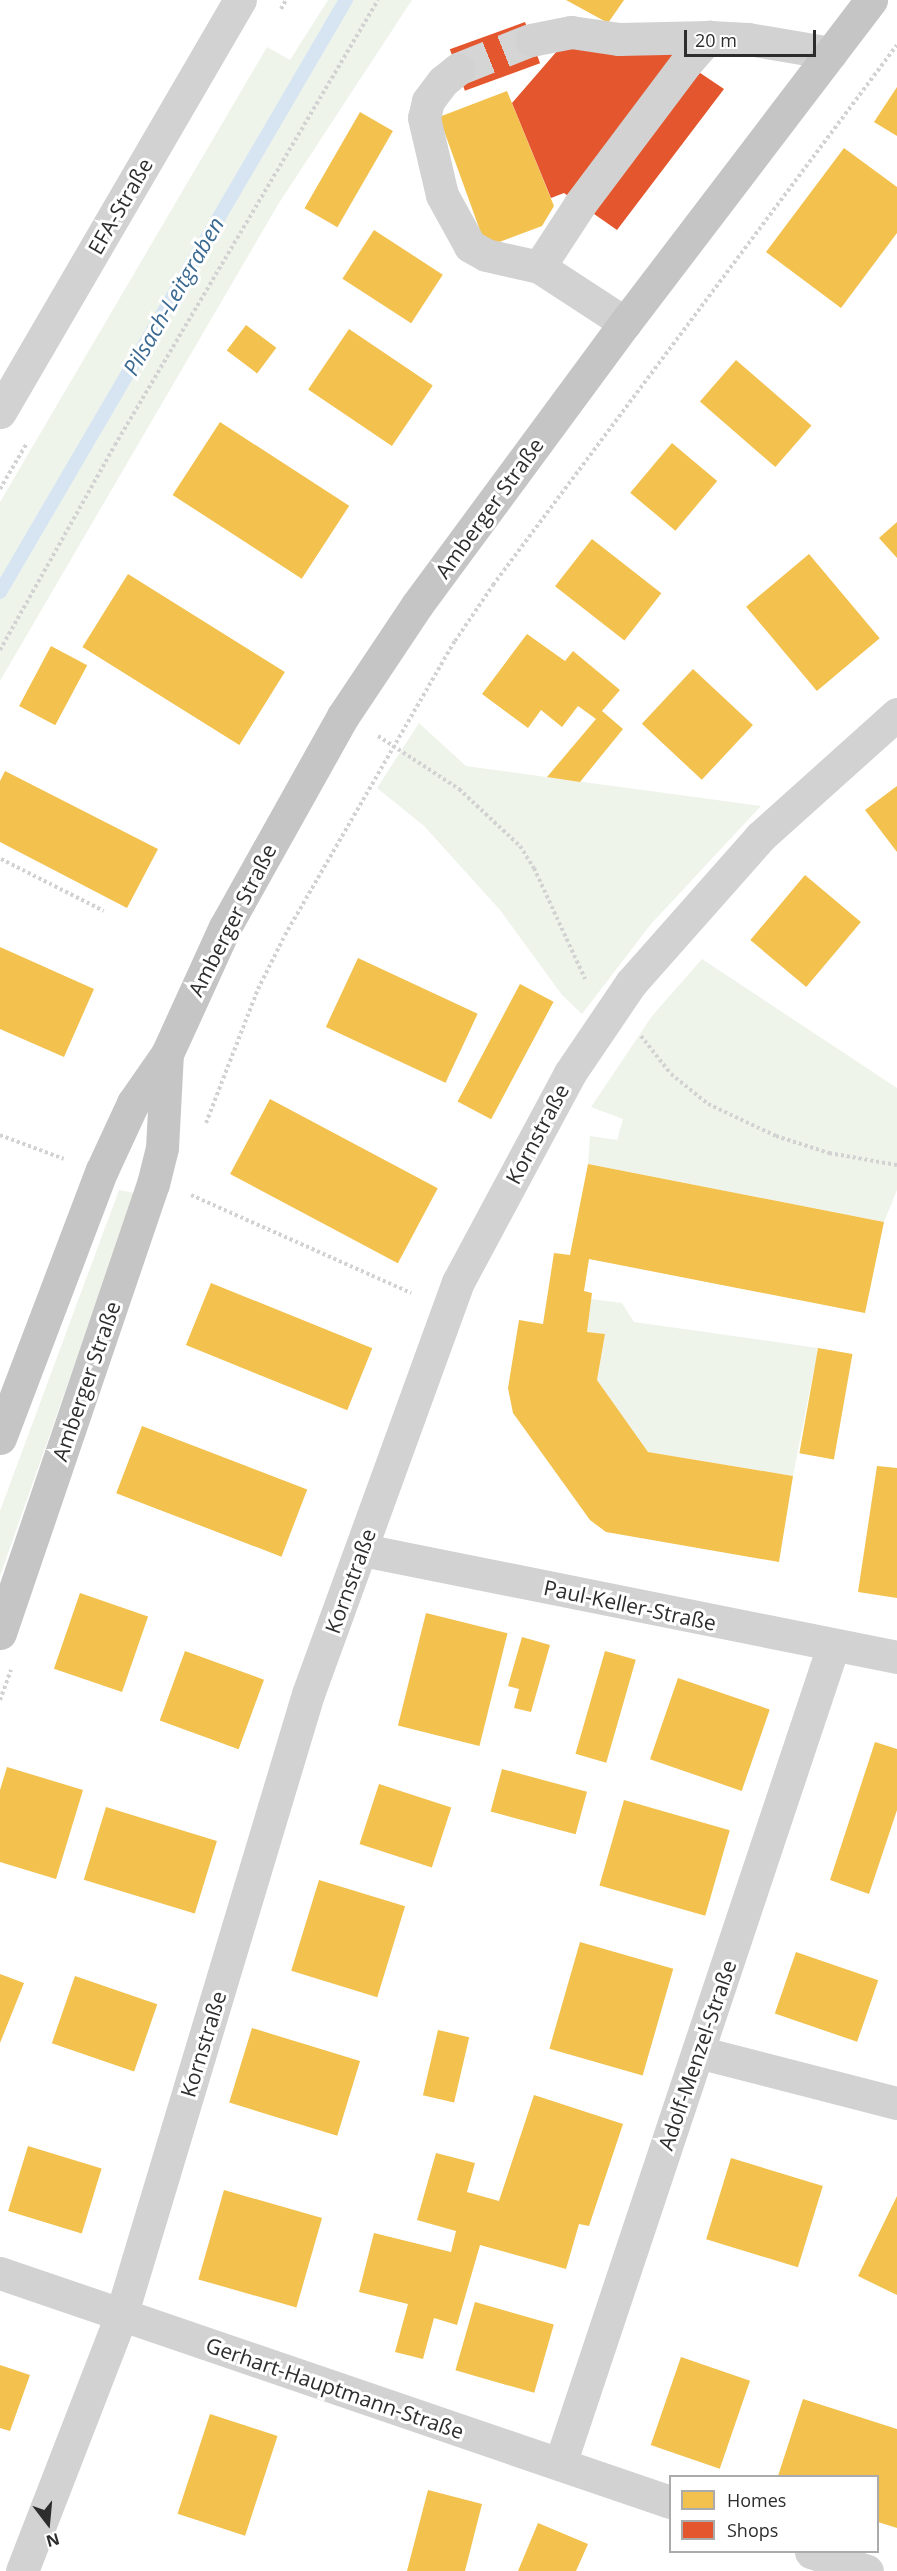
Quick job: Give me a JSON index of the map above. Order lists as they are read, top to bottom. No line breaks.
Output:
{"streets":{"main road":["Amberger Straße"],"street":["EFA-Straße","Kornstraße","Paul-Keller-Straße","Adolf-Menzel-Straße","Gerhart-Hauptmann-Straße"]},"crossings":[["Kornstraße","Paul-Keller-Straße"],["Kornstraße","Gerhart-Hauptmann-Straße"],["Paul-Keller-Straße","Adolf-Menzel-Straße"],["Adolf-Menzel-Straße","Gerhart-Hauptmann-Straße"]],"water":["Pilsach-Leitgraben"],"legend":["Homes","Shops"],"scale_bar":"20 m","north":"bottom"}
